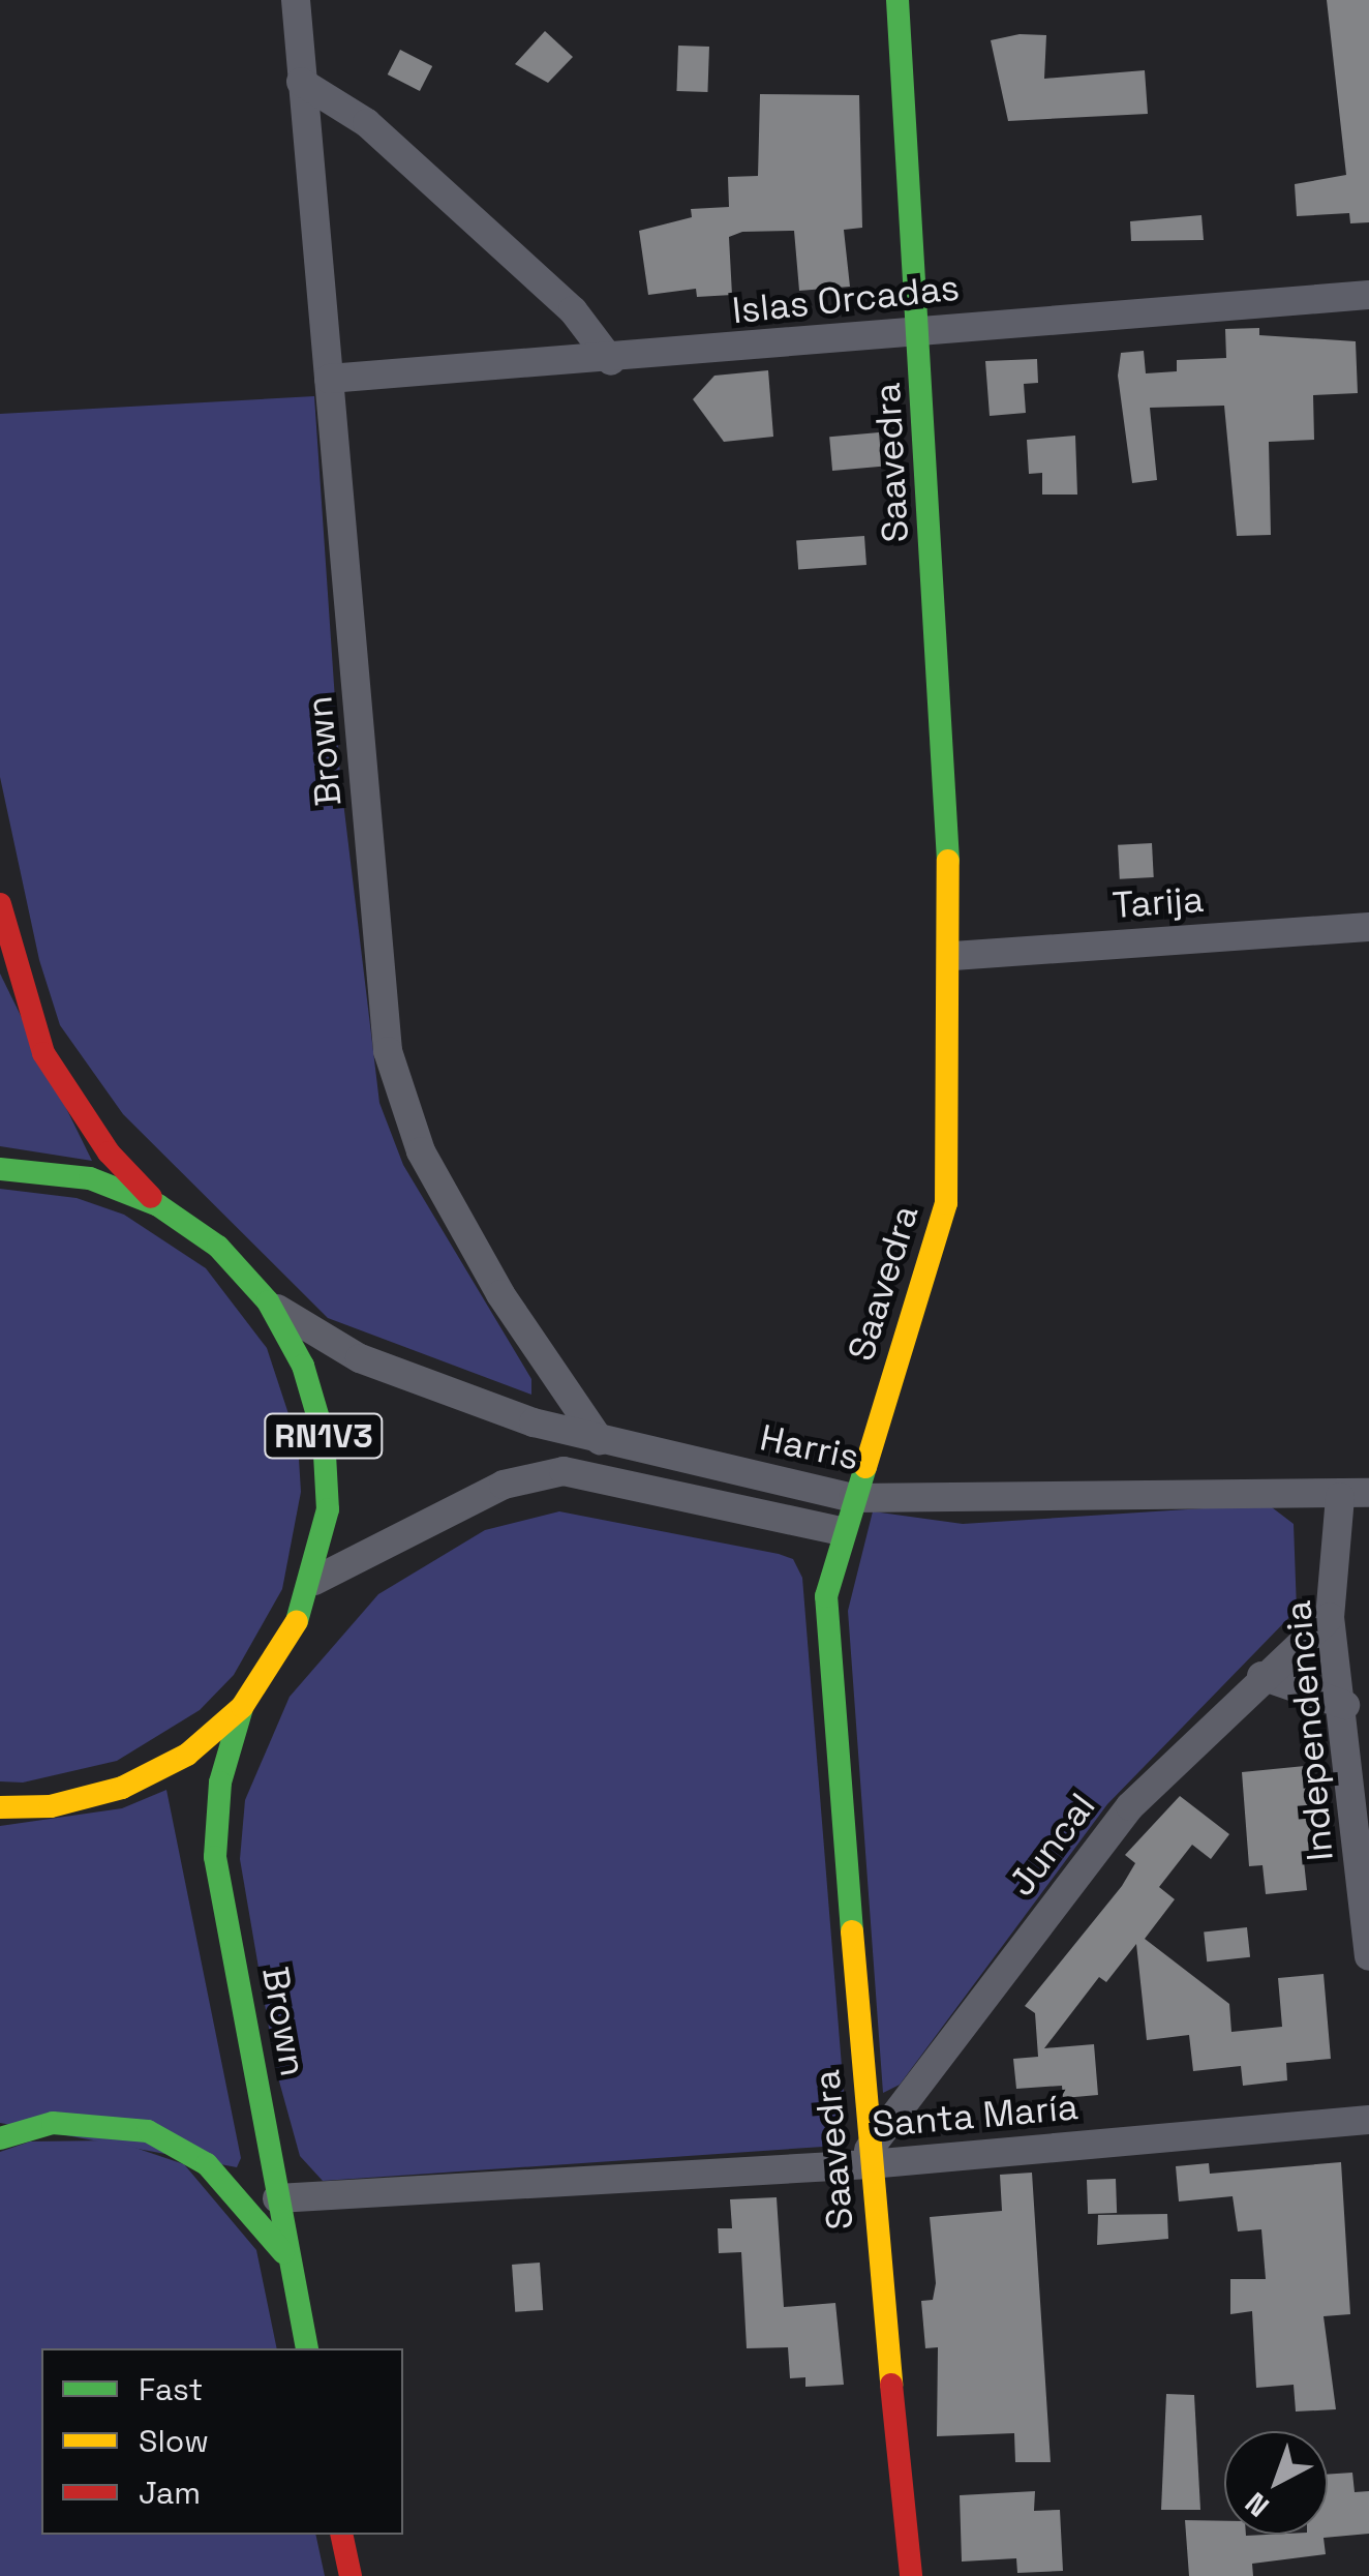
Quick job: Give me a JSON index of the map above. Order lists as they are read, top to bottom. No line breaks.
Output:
{"streets":{"street":["Islas Orcadas","Saavedra","Brown","Tarija","RN1V3","Harris","Independencia","Juncal","Santa María"]},"crossings":[["Islas Orcadas","Saavedra"],["Islas Orcadas","Brown"],["Saavedra","Tarija"],["Saavedra","Harris"],["Saavedra","Juncal"],["Saavedra","Santa María"],["Brown","RN1V3"],["Brown","Harris"],["Brown","Santa María"],["RN1V3","Harris"],["Harris","Independencia"],["Independencia","Juncal"],["Juncal","Santa María"]],"legend":["Fast","Slow","Jam"],"north":"bottom left"}
